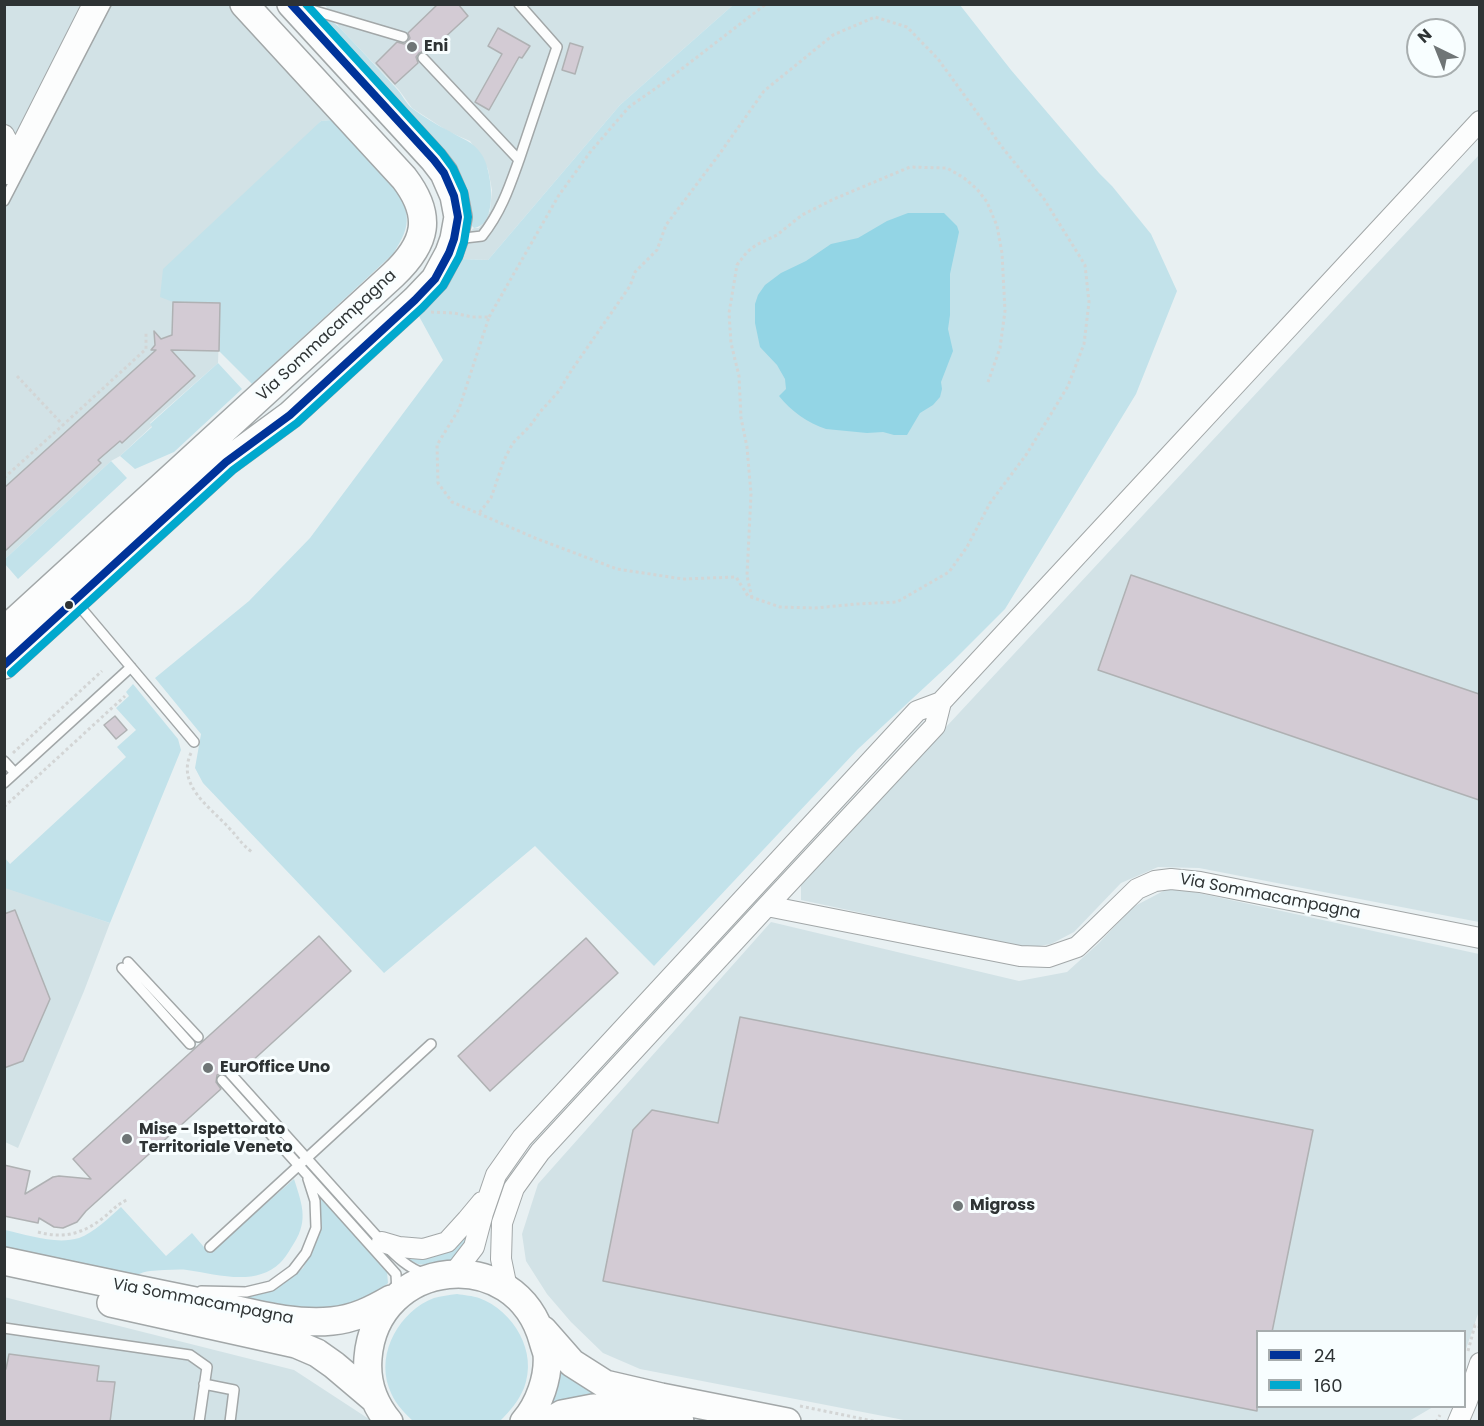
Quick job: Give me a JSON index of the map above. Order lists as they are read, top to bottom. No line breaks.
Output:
{"streets":{"street":["Via Sommacampagna"]},"places":["Eni","EurOffice Uno","Mise - Ispettorato Territoriale Veneto","Migross"],"lines":["transit line 24","transit line 160"],"legend":["24","160"],"north":"top left"}
